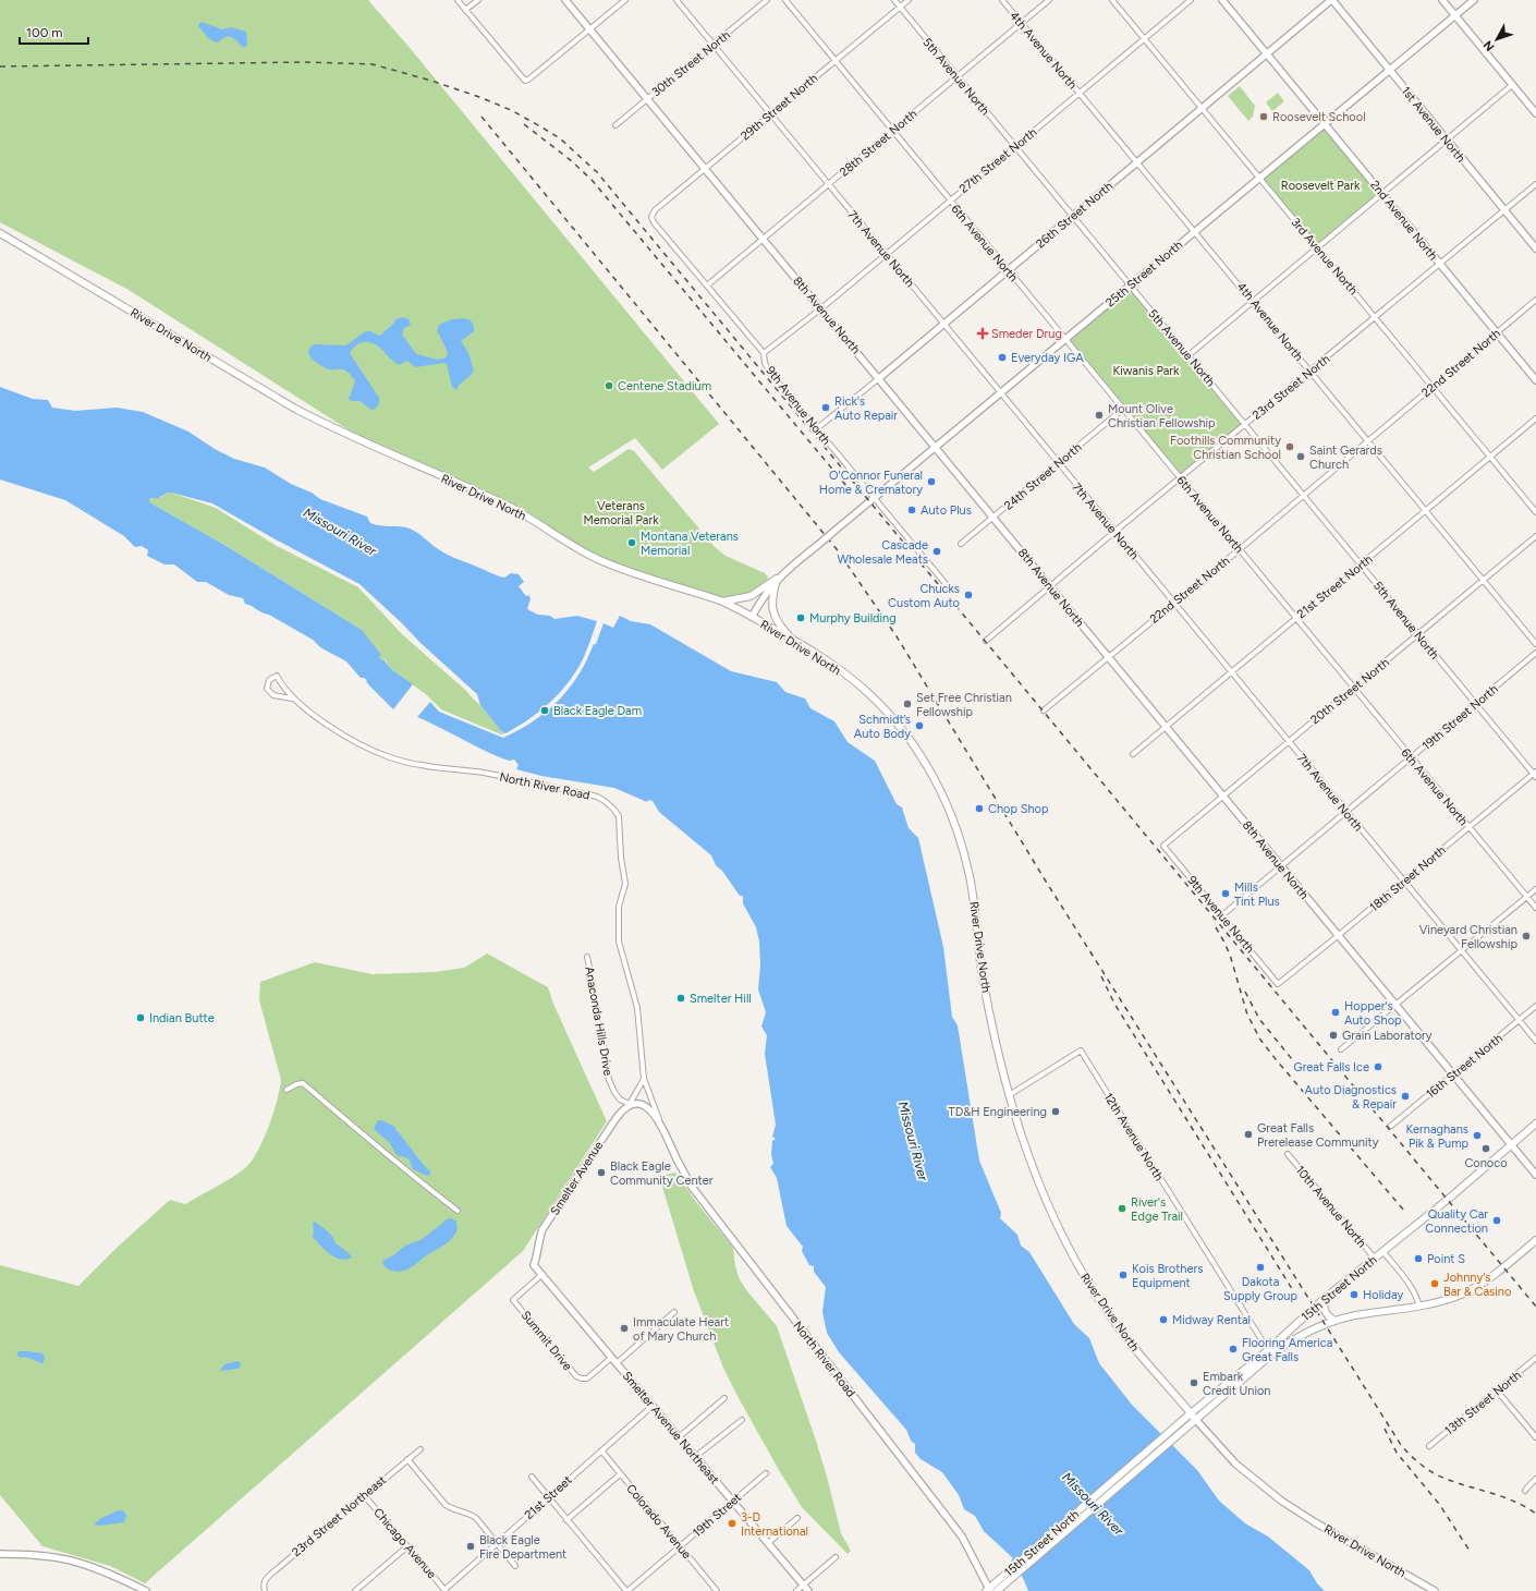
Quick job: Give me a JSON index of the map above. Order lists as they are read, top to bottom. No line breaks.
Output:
{"streets":{"main road":["River Drive North","15th Street North"],"street":["4th Avenue North","30th Street North","5th Avenue North","29th Street North","1st Avenue North","28th Street North","27th Street North","26th Street North","2nd Avenue North","6th Avenue North","7th Avenue North","3rd Avenue North","25th Street North","8th Avenue North","22nd Street North","23rd Street North","9th Avenue North","24th Street North","21st Street North","20th Street North","19th Street North","North River Road","18th Street North","Anaconda Hills Drive","16th Street North","12th Avenue North","Smelter Avenue","10th Avenue North","Summit Drive","13th Street North","Smelter Avenue Northeast","21st Street","19th Street","23rd Street Northeast","Colorado Avenue","Chicago Avenue"]},"crossings":[["4th Avenue North","28th Street North"],["4th Avenue North","27th Street North"],["4th Avenue North","26th Street North"],["4th Avenue North","25th Street North"],["4th Avenue North","22nd Street North"],["4th Avenue North","23rd Street North"],["4th Avenue North","21st Street North"],["4th Avenue North","20th Street North"],["30th Street North","7th Avenue North"],["30th Street North","8th Avenue North"],["5th Avenue North","29th Street North"],["5th Avenue North","28th Street North"],["5th Avenue North","27th Street North"],["5th Avenue North","26th Street North"],["5th Avenue North","25th Street North"],["5th Avenue North","22nd Street North"],["5th Avenue North","23rd Street North"],["5th Avenue North","21st Street North"],["5th Avenue North","20th Street North"],["5th Avenue North","19th Street North"],["5th Avenue North","18th Street North"],["29th Street North","6th Avenue North"],["29th Street North","7th Avenue North"],["29th Street North","8th Avenue North"],["29th Street North","9th Avenue North"],["1st Avenue North","26th Street North"],["1st Avenue North","25th Street North"],["1st Avenue North","23rd Street North"],["28th Street North","6th Avenue North"],["28th Street North","7th Avenue North"],["28th Street North","8th Avenue North"],["28th Street North","9th Avenue North"],["27th Street North","6th Avenue North"],["27th Street North","7th Avenue North"],["27th Street North","3rd Avenue North"],["27th Street North","8th Avenue North"],["27th Street North","9th Avenue North"],["26th Street North","2nd Avenue North"],["26th Street North","6th Avenue North"],["26th Street North","7th Avenue North"],["26th Street North","3rd Avenue North"],["26th Street North","8th Avenue North"],["26th Street North","9th Avenue North"],["2nd Avenue North","25th Street North"],["2nd Avenue North","22nd Street North"],["2nd Avenue North","23rd Street North"],["6th Avenue North","25th Street North"],["6th Avenue North","22nd Street North"],["6th Avenue North","23rd Street North"],["6th Avenue North","24th Street North"],["6th Avenue North","21st Street North"],["6th Avenue North","20th Street North"],["6th Avenue North","19th Street North"],["6th Avenue North","18th Street North"],["7th Avenue North","25th Street North"],["7th Avenue North","22nd Street North"],["7th Avenue North","23rd Street North"],["7th Avenue North","24th Street North"],["7th Avenue North","21st Street North"],["7th Avenue North","20th Street North"],["7th Avenue North","19th Street North"],["7th Avenue North","18th Street North"],["7th Avenue North","16th Street North"],["3rd Avenue North","25th Street North"],["3rd Avenue North","22nd Street North"],["3rd Avenue North","23rd Street North"],["3rd Avenue North","21st Street North"],["25th Street North","8th Avenue North"],["25th Street North","9th Avenue North"],["8th Avenue North","22nd Street North"],["8th Avenue North","23rd Street North"],["8th Avenue North","24th Street North"],["8th Avenue North","21st Street North"],["8th Avenue North","20th Street North"],["8th Avenue North","19th Street North"],["8th Avenue North","18th Street North"],["8th Avenue North","16th Street North"],["8th Avenue North","15th Street North"],["River Drive North","12th Avenue North"],["River Drive North","15th Street North"],["9th Avenue North","20th Street North"],["9th Avenue North","19th Street North"],["9th Avenue North","18th Street North"],["North River Road","Anaconda Hills Drive"],["North River Road","Smelter Avenue"],["North River Road","15th Street North"],["Anaconda Hills Drive","Smelter Avenue"],["12th Avenue North","15th Street North"],["Smelter Avenue","Smelter Avenue Northeast"],["10th Avenue North","15th Street North"],["Summit Drive","Smelter Avenue Northeast"],["Smelter Avenue Northeast","21st Street"],["Smelter Avenue Northeast","19th Street"],["21st Street","Colorado Avenue"],["21st Street","Chicago Avenue"],["19th Street","Colorado Avenue"],["23rd Street Northeast","Chicago Avenue"]],"water":["Missouri River"],"parks":["Roosevelt Park","Kiwanis Park","Veterans Memorial Park"],"places":{"other":["Roosevelt School","Everyday IGA","Centene Stadium","Rick's Auto Repair","Mount Olive Christian Fellowship","Foothills Community Christian School","Saint Gerards Church","O'Connor Funeral Home & Crematory","Auto Plus","Montana Veterans Memorial","Cascade Wholesale Meats","Chucks Custom Auto","Murphy Building","Set Free Christian Fellowship","Black Eagle Dam","Schmidt’s Auto Body","Chop Shop","Mills Tint Plus","Vineyard Christian Fellowship","Smelter Hill","Hopper's Auto Shop","Indian Butte","Grain Laboratory","Great Falls Ice","Auto Diagnostics & Repair","TD&H Engineering","Great Falls Prerelease Community","Kernaghans Pik & Pump","Conoco","Black Eagle Community Center","River's Edge Trail","Quality Car Connection","Point S","Dakota Supply Group","Kois Brothers Equipment","Johnny's Bar & Casino","Holiday","Midway Rental","Immaculate Heart of Mary Church","Flooring America Great Falls","Embark Credit Union","3-D International","Black Eagle Fire Department"],"health":["Smeder Drug"]},"scale_bar":"100 m","north":"bottom left"}
